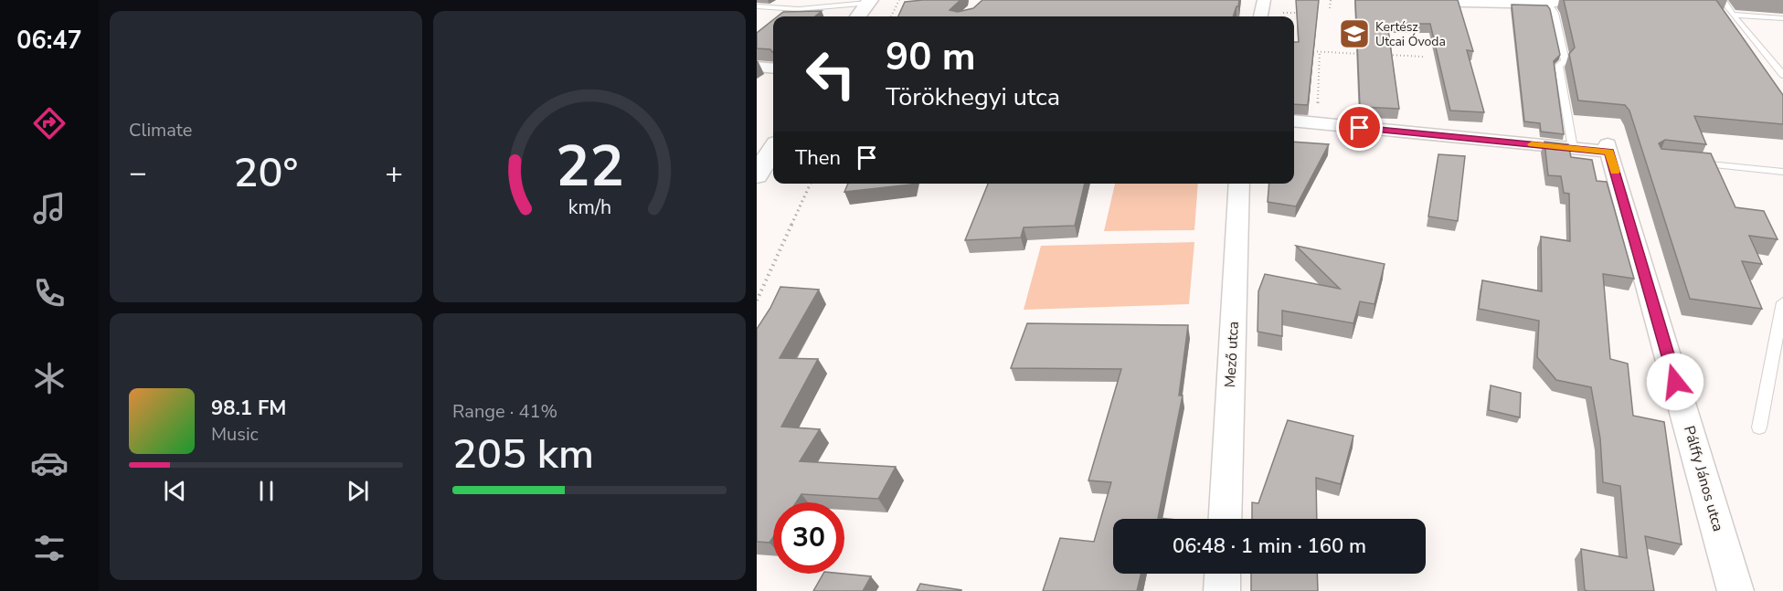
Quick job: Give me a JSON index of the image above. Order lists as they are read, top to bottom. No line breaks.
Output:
{"streets":{"street":["Mező utca","Pálffy János utca"]},"places":{"school or university":["Kertész Utcai Óvoda"]},"page":{"tabs":"06:47","tile":["Climate",["Range · 41%","205 km"]],"turn":["90 m","Törökhegyi utca"],"then":"Then","heat":["−","20°","+"],"song":["98.1 FM","Music"],"limit":"30","trip":"06:48 · 1 min · 160 m","gauge":["22","km/h"]}}
